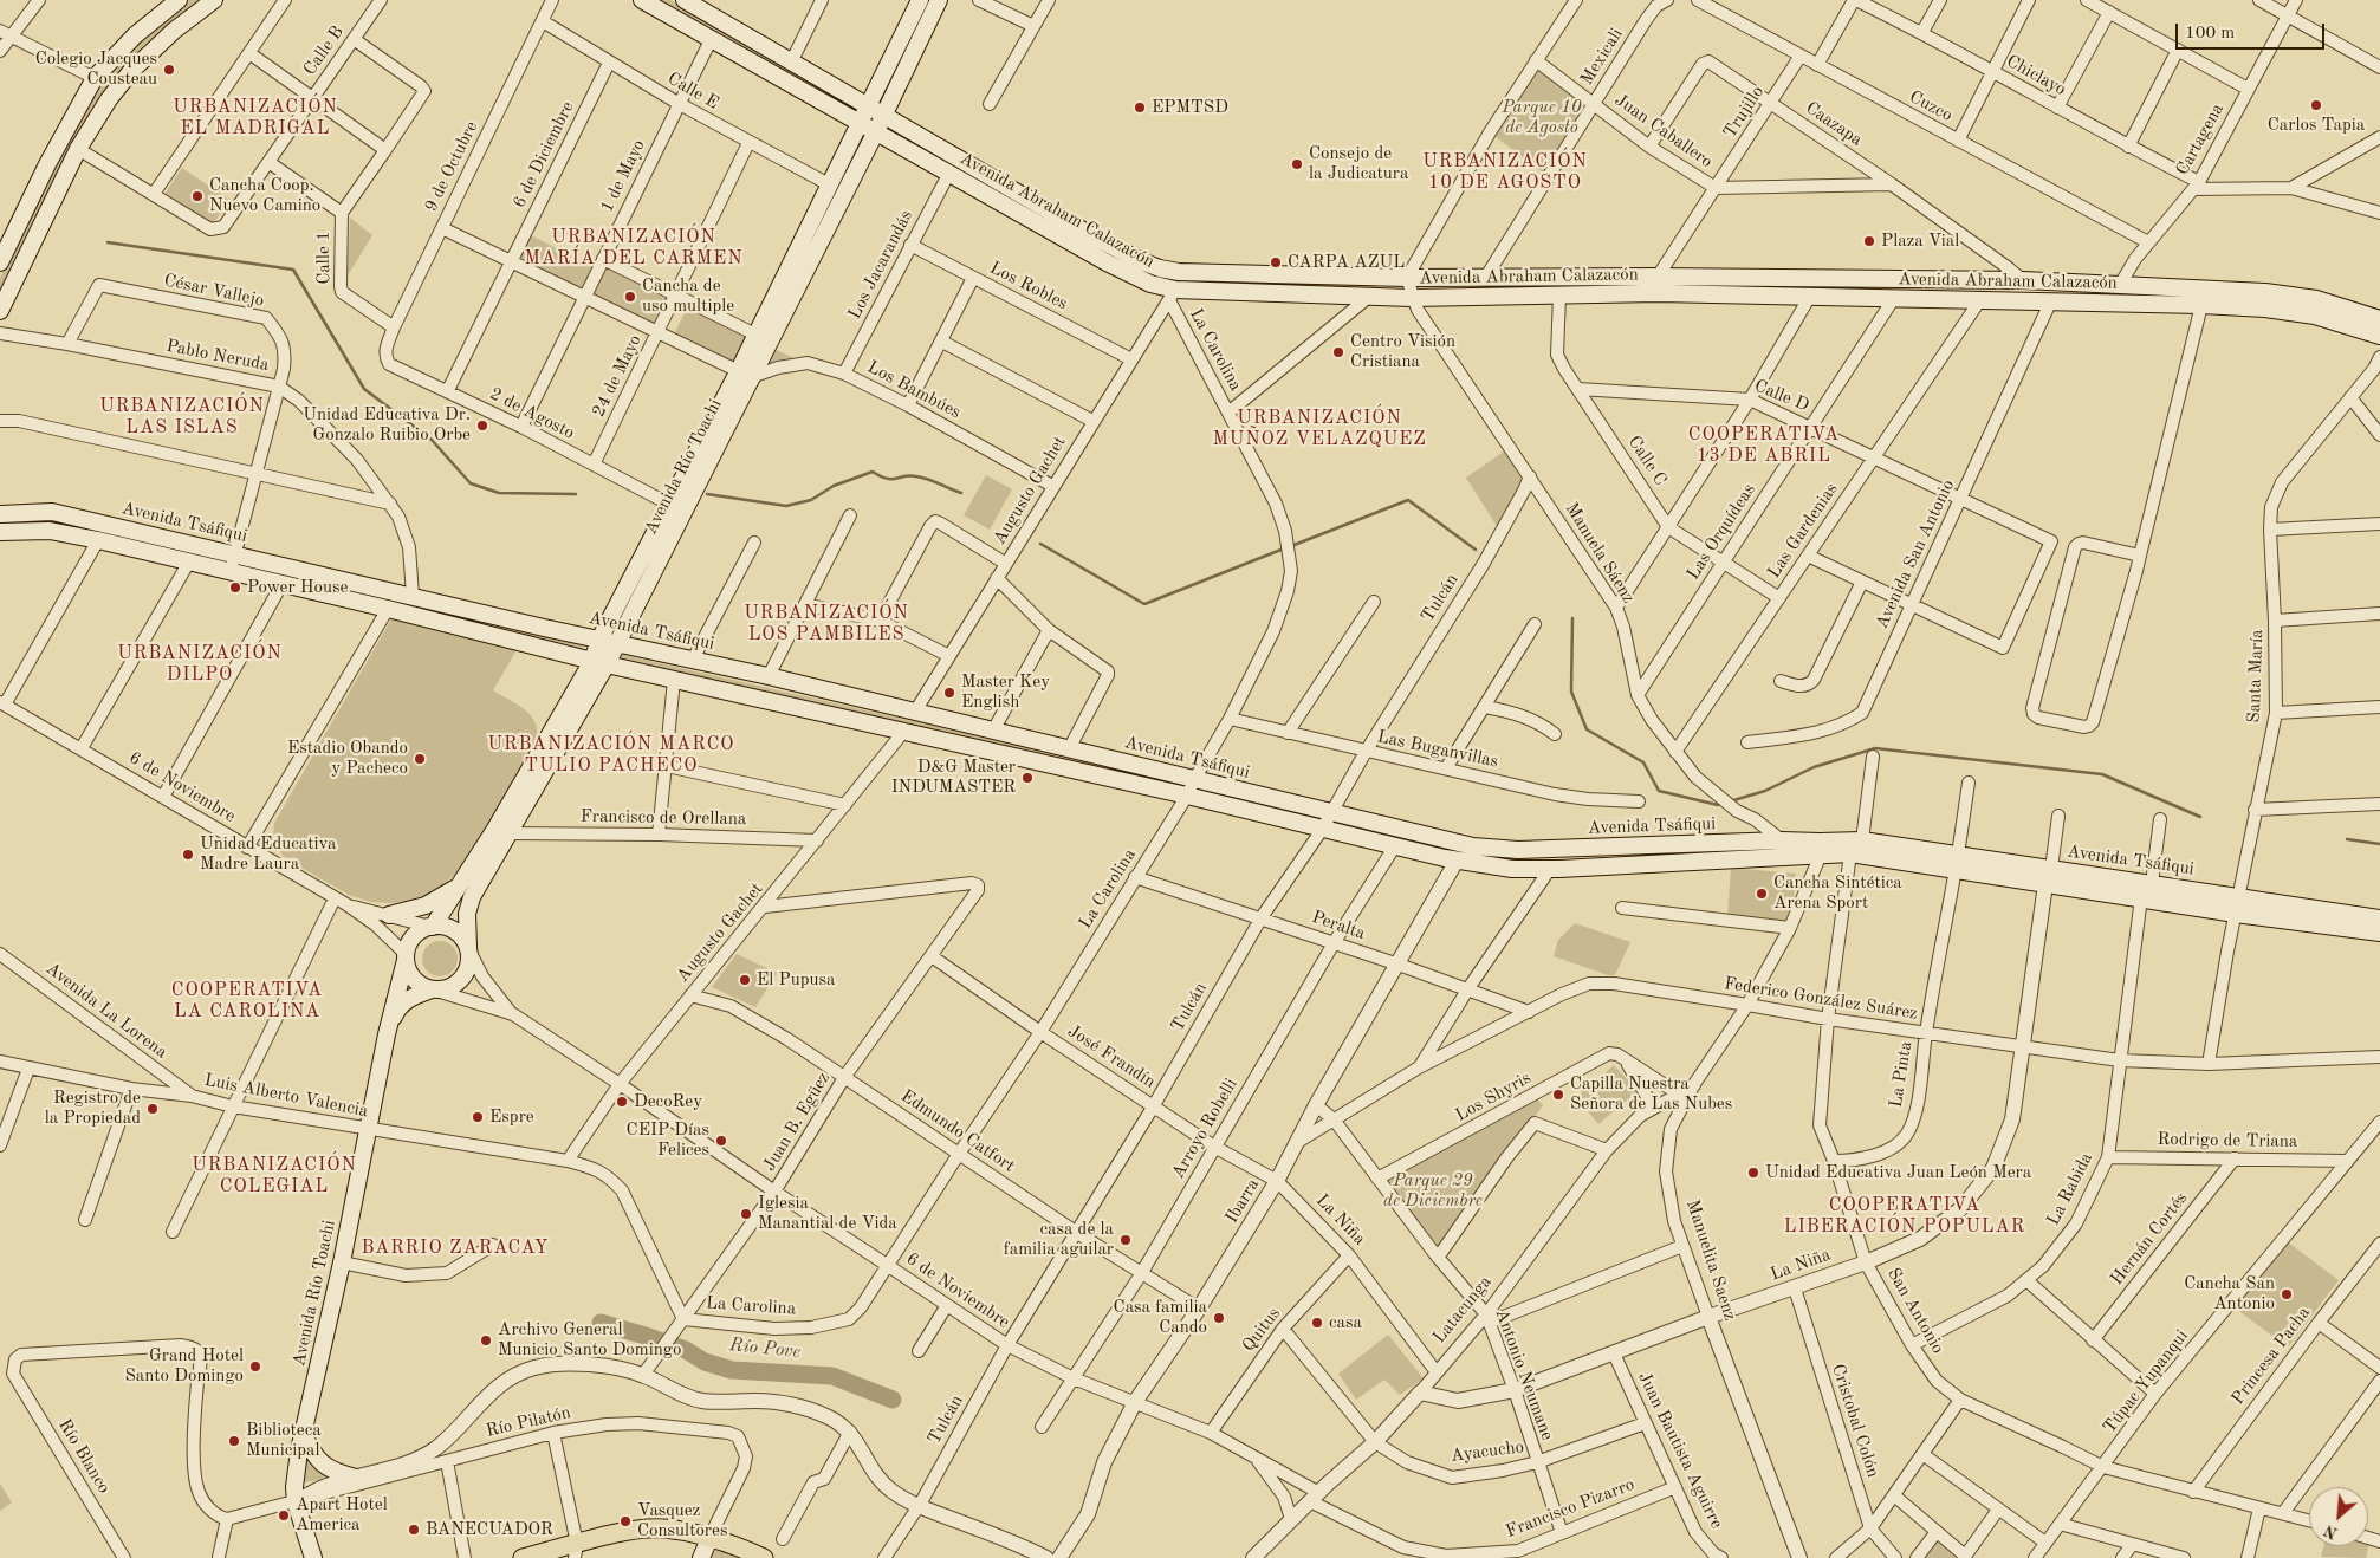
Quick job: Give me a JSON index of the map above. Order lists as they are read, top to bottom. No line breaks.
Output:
{"streets":{"main road":["Avenida Abraham Calazacón","Avenida Río Toachi","Avenida Tsáfiqui"],"street":["Calle B","Mexicali","Chiclayo","Calle E","Cuzco","Trujillo","Caazapa","Juan Caballero","Cartagena","6 de Diciembre","9 de Octubre","1 de Mayo","Calle 1","Los Jacarandás","Los Robles","César Vallejo","La Carolina","Pablo Neruda","24 de Mayo","Los Bambúes","Calle D","2 de Agosto","Calle C","Augusto Gachet","Las Gardenias","Las Orquídeas","Manuela Sáenz","Avenida San Antonio","Tulcán","Santa María","Las Buganvillas","6 de Noviembre","Francisco de Orellana","Peralta","Federico González Suárez","Avenida La Lorena","José Frandín","La Pinta","Luis Alberto Valencia","Los Shyris","Juan B. Egüez","Arroyo Robelli","Edmundo Catfort","Rodrigo de Triana","La Rabida","Ibarra","La Niña","Hernán Cortés","Manuelita Saenz","Latacunga","San Antonio","Quitus","Princesa Pacha","Antonio Neumane","Túpac Yupanqui","Cristobal Colón","Río Pilatón","Juan Bautista Aguirre","Ayacucho","Río Blanco","Francisco Pizarro"]},"crossings":[["Calle B","Calle 1"],["Mexicali","Juan Caballero"],["Mexicali","Avenida Abraham Calazacón"],["Chiclayo","Cartagena"],["Calle E","6 de Diciembre"],["Calle E","9 de Octubre"],["Calle E","1 de Mayo"],["Calle E","24 de Mayo"],["Calle E","Avenida Río Toachi"],["Cuzco","Trujillo"],["Cuzco","Cartagena"],["Trujillo","Caazapa"],["Trujillo","Juan Caballero"],["Trujillo","Avenida Abraham Calazacón"],["Caazapa","Juan Caballero"],["Caazapa","Avenida Abraham Calazacón"],["Cartagena","Avenida Abraham Calazacón"],["6 de Diciembre","2 de Agosto"],["9 de Octubre","Calle 1"],["9 de Octubre","2 de Agosto"],["1 de Mayo","Avenida Abraham Calazacón"],["1 de Mayo","2 de Agosto"],["Avenida Abraham Calazacón","Los Jacarandás"],["Avenida Abraham Calazacón","La Carolina"],["Avenida Abraham Calazacón","Calle C"],["Avenida Abraham Calazacón","Avenida Río Toachi"],["Avenida Abraham Calazacón","Augusto Gachet"],["Avenida Abraham Calazacón","Las Gardenias"],["Avenida Abraham Calazacón","Las Orquídeas"],["Avenida Abraham Calazacón","Manuela Sáenz"],["Avenida Abraham Calazacón","Avenida San Antonio"],["Los Jacarandás","Los Robles"],["Los Jacarandás","Los Bambúes"],["Los Robles","Augusto Gachet"],["César Vallejo","Pablo Neruda"],["César Vallejo","Avenida Tsáfiqui"],["La Carolina","Augusto Gachet"],["La Carolina","Avenida Tsáfiqui"],["La Carolina","Las Buganvillas"],["La Carolina","6 de Noviembre"],["La Carolina","Peralta"],["La Carolina","José Frandín"],["La Carolina","Luis Alberto Valencia"],["La Carolina","Juan B. Egüez"],["La Carolina","Edmundo Catfort"],["Pablo Neruda","Avenida Tsáfiqui"],["24 de Mayo","2 de Agosto"],["Los Bambúes","Avenida Río Toachi"],["Los Bambúes","Augusto Gachet"],["Calle D","Calle C"],["Calle D","Las Gardenias"],["Calle D","Las Orquídeas"],["Calle D","Avenida San Antonio"],["2 de Agosto","Avenida Río Toachi"],["Calle C","Las Gardenias"],["Calle C","Las Orquídeas"],["Avenida Río Toachi","Avenida Tsáfiqui"],["Avenida Río Toachi","6 de Noviembre"],["Avenida Río Toachi","Francisco de Orellana"],["Avenida Río Toachi","Luis Alberto Valencia"],["Avenida Río Toachi","Río Pilatón"],["Augusto Gachet","Avenida Tsáfiqui"],["Augusto Gachet","6 de Noviembre"],["Augusto Gachet","Francisco de Orellana"],["Augusto Gachet","Luis Alberto Valencia"],["Augusto Gachet","Juan B. Egüez"],["Augusto Gachet","Edmundo Catfort"],["Avenida Tsáfiqui","Manuela Sáenz"],["Avenida Tsáfiqui","Tulcán"],["Avenida Tsáfiqui","Santa María"],["Avenida Tsáfiqui","La Pinta"],["Avenida Tsáfiqui","Arroyo Robelli"],["Avenida Tsáfiqui","La Rabida"],["Avenida Tsáfiqui","Ibarra"],["Avenida Tsáfiqui","La Niña"],["Avenida Tsáfiqui","Manuelita Saenz"],["Avenida Tsáfiqui","San Antonio"],["Las Gardenias","Manuela Sáenz"],["Las Orquídeas","Manuela Sáenz"],["Manuela Sáenz","Tulcán"],["Tulcán","Las Buganvillas"],["Tulcán","6 de Noviembre"],["Tulcán","Peralta"],["Tulcán","José Frandín"],["Tulcán","Edmundo Catfort"],["Santa María","Federico González Suárez"],["6 de Noviembre","Juan B. Egüez"],["6 de Noviembre","Arroyo Robelli"],["6 de Noviembre","Ibarra"],["6 de Noviembre","Latacunga"],["6 de Noviembre","Quitus"],["6 de Noviembre","Francisco Pizarro"],["Peralta","Federico González Suárez"],["Peralta","Arroyo Robelli"],["Peralta","Ibarra"],["Federico González Suárez","La Pinta"],["Federico González Suárez","La Rabida"],["Federico González Suárez","Ibarra"],["Federico González Suárez","La Niña"],["Federico González Suárez","Manuelita Saenz"],["Federico González Suárez","San Antonio"],["Federico González Suárez","Antonio Neumane"],["Avenida La Lorena","Luis Alberto Valencia"],["José Frandín","Juan B. Egüez"],["José Frandín","Arroyo Robelli"],["José Frandín","Ibarra"],["José Frandín","La Niña"],["La Pinta","San Antonio"],["Luis Alberto Valencia","Juan B. Egüez"],["Los Shyris","Latacunga"],["Los Shyris","Antonio Neumane"],["Juan B. Egüez","Edmundo Catfort"],["Arroyo Robelli","Edmundo Catfort"],["Edmundo Catfort","Ibarra"],["Rodrigo de Triana","La Rabida"],["Rodrigo de Triana","Hernán Cortés"],["Rodrigo de Triana","Túpac Yupanqui"],["La Rabida","San Antonio"],["Ibarra","La Niña"],["Ibarra","Antonio Neumane"],["La Niña","Manuelita Saenz"],["La Niña","Latacunga"],["La Niña","San Antonio"],["La Niña","Quitus"],["La Niña","Antonio Neumane"],["La Niña","Cristobal Colón"],["La Niña","Juan Bautista Aguirre"],["Manuelita Saenz","Latacunga"],["Latacunga","Antonio Neumane"],["Latacunga","Ayacucho"],["Latacunga","Francisco Pizarro"],["San Antonio","Princesa Pacha"],["San Antonio","Túpac Yupanqui"],["Quitus","Ayacucho"],["Antonio Neumane","Ayacucho"],["Antonio Neumane","Francisco Pizarro"],["Río Pilatón","Río Blanco"],["Juan Bautista Aguirre","Ayacucho"],["Juan Bautista Aguirre","Francisco Pizarro"]],"districts":["URBANIZACIÓN EL MADRIGAL","URBANIZACIÓN 10 DE AGOSTO","URBANIZACIÓN MARÍA DEL CARMEN","URBANIZACIÓN LAS ISLAS","URBANIZACIÓN MUÑOZ VELAZQUEZ","COOPERATIVA 13 DE ABRIL","URBANIZACIÓN LOS PAMBILES","URBANIZACIÓN DILPO","URBANIZACIÓN MARCO TULIO PACHECO","COOPERATIVA LA CAROLINA","URBANIZACIÓN COLEGIAL","COOPERATIVA LIBERACIÓN POPULAR","BARRIO ZARACAY"],"water":["Río Pove"],"parks":["Parque 10 de Agosto","Parque 29 de Diciembre"],"places":["Colegio Jacques Cousteau","Carlos Tapia","EPMTSD","Consejo de la Judicatura","Cancha Coop. Nuevo Camino","Plaza Vial","CARPA AZUL","Cancha de uso multiple","Centro Visión Cristiana","Unidad Educativa Dr. Gonzalo Ruibio Orbe","Power House","Master Key English","Estadio Obando y Pacheco","D&G Master INDUMASTER","Unidad Educativa Madre Laura","Cancha Sintética Arena Sport","El Pupusa","Capilla Nuestra Señora de Las Nubes","DecoRey","Registro de la Propiedad","Espre","CEIP Días Felices","Unidad Educativa Juan León Mera","Iglesia Manantial de Vida","casa de la familia aguilar","Cancha San Antonio","Casa familia Cando","casa","Archivo General Municio Santo Domingo","Grand Hotel Santo Domingo","Biblioteca Municipal","Apart Hotel America","Vasquez Consultores","BANECUADOR"],"scale_bar":"100 m","north":"bottom left"}
